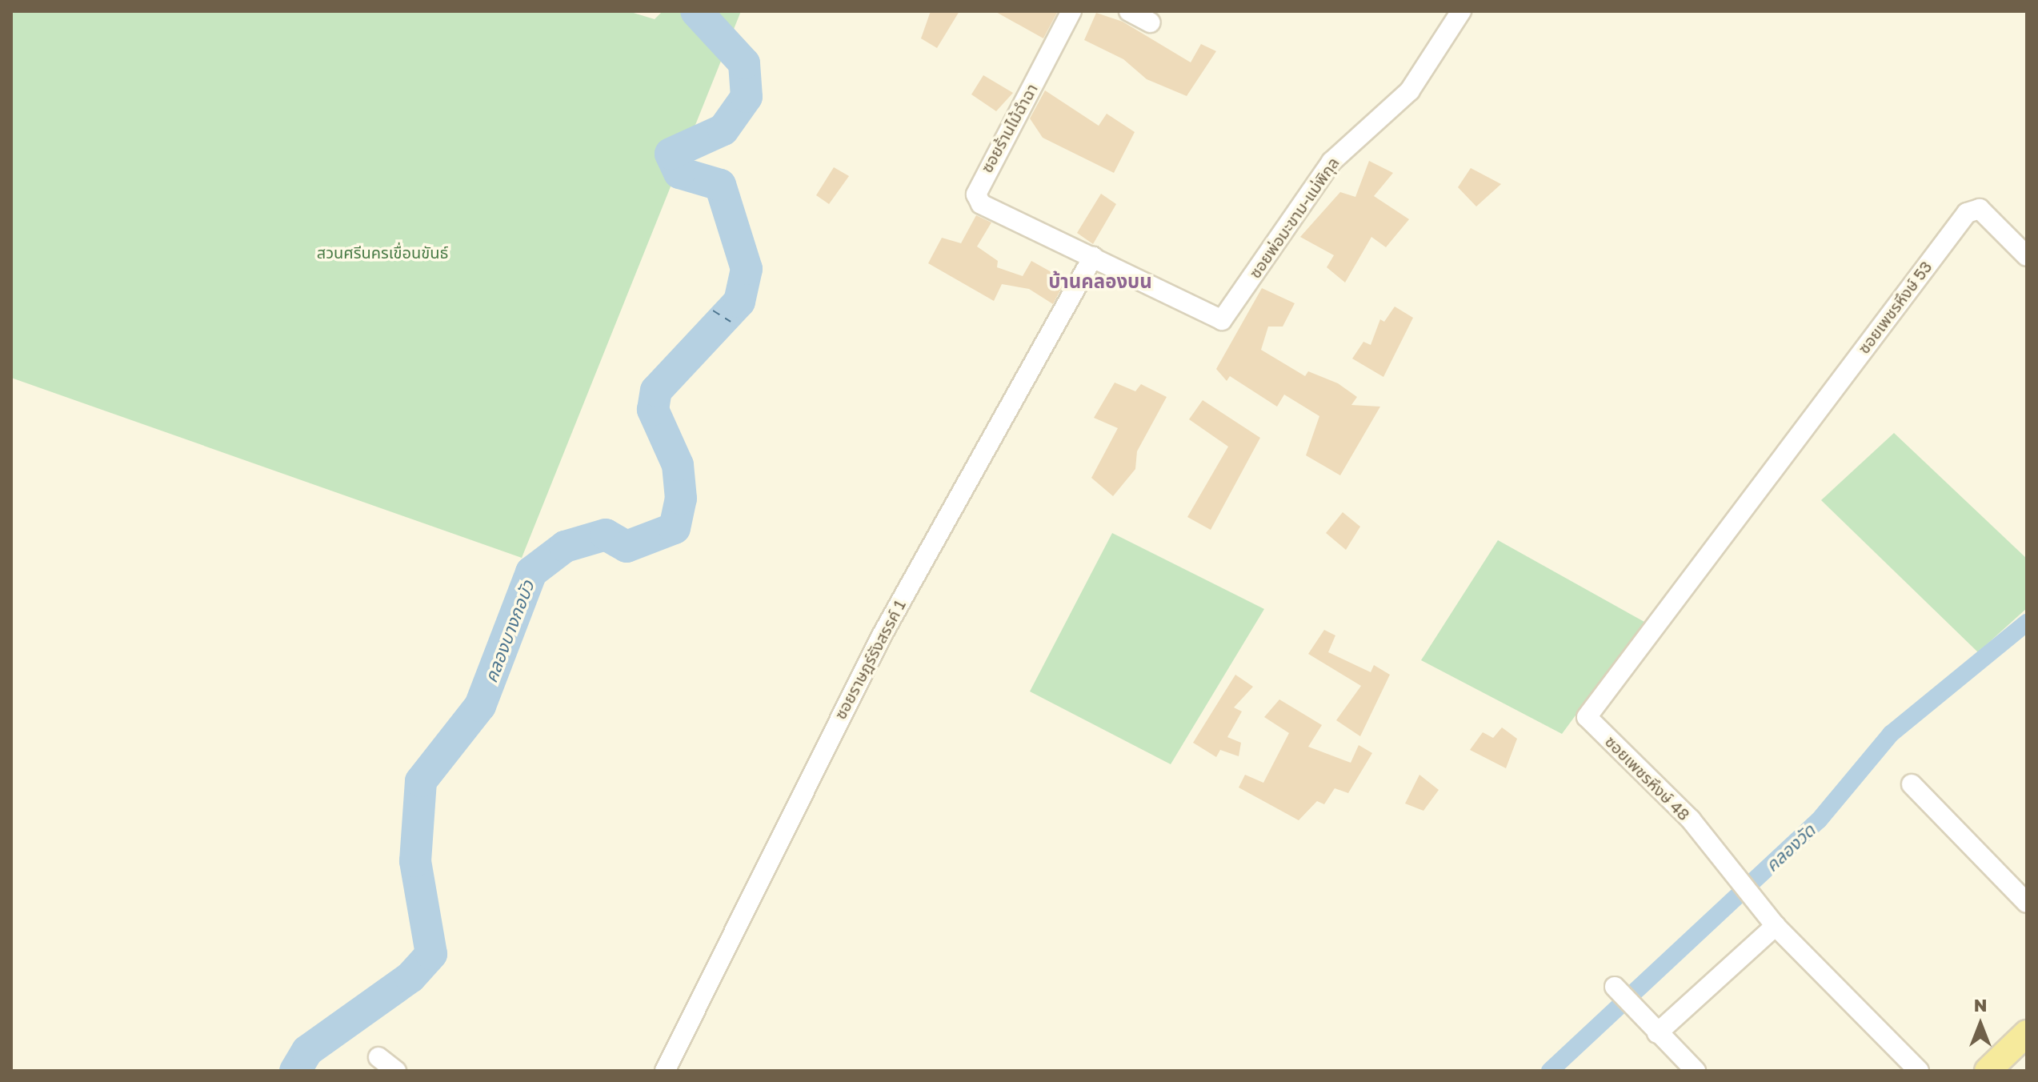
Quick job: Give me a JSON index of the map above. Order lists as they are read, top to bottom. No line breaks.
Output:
{"streets":{"street":["ซอยร้านไม้ฉำฉา","ซอยพ่อมะขาม-แม่พิกุล","ซอยเพชรหึงษ์ 53","ซอยราษฎร์รังสรรค์ 1","ซอยเพชรหึงษ์ 48"]},"crossings":[["ซอยร้านไม้ฉำฉา","ซอยพ่อมะขาม-แม่พิกุล"],["ซอยร้านไม้ฉำฉา","ซอยราษฎร์รังสรรค์ 1"],["ซอยพ่อมะขาม-แม่พิกุล","ซอยราษฎร์รังสรรค์ 1"],["ซอยเพชรหึงษ์ 53","ซอยเพชรหึงษ์ 48"]],"districts":["บ้านคลองบน"],"water":["คลองบางกอบัว","คลองวัด"],"parks":["สวนศรีนครเขื่อนขันธ์"],"north":"top"}
